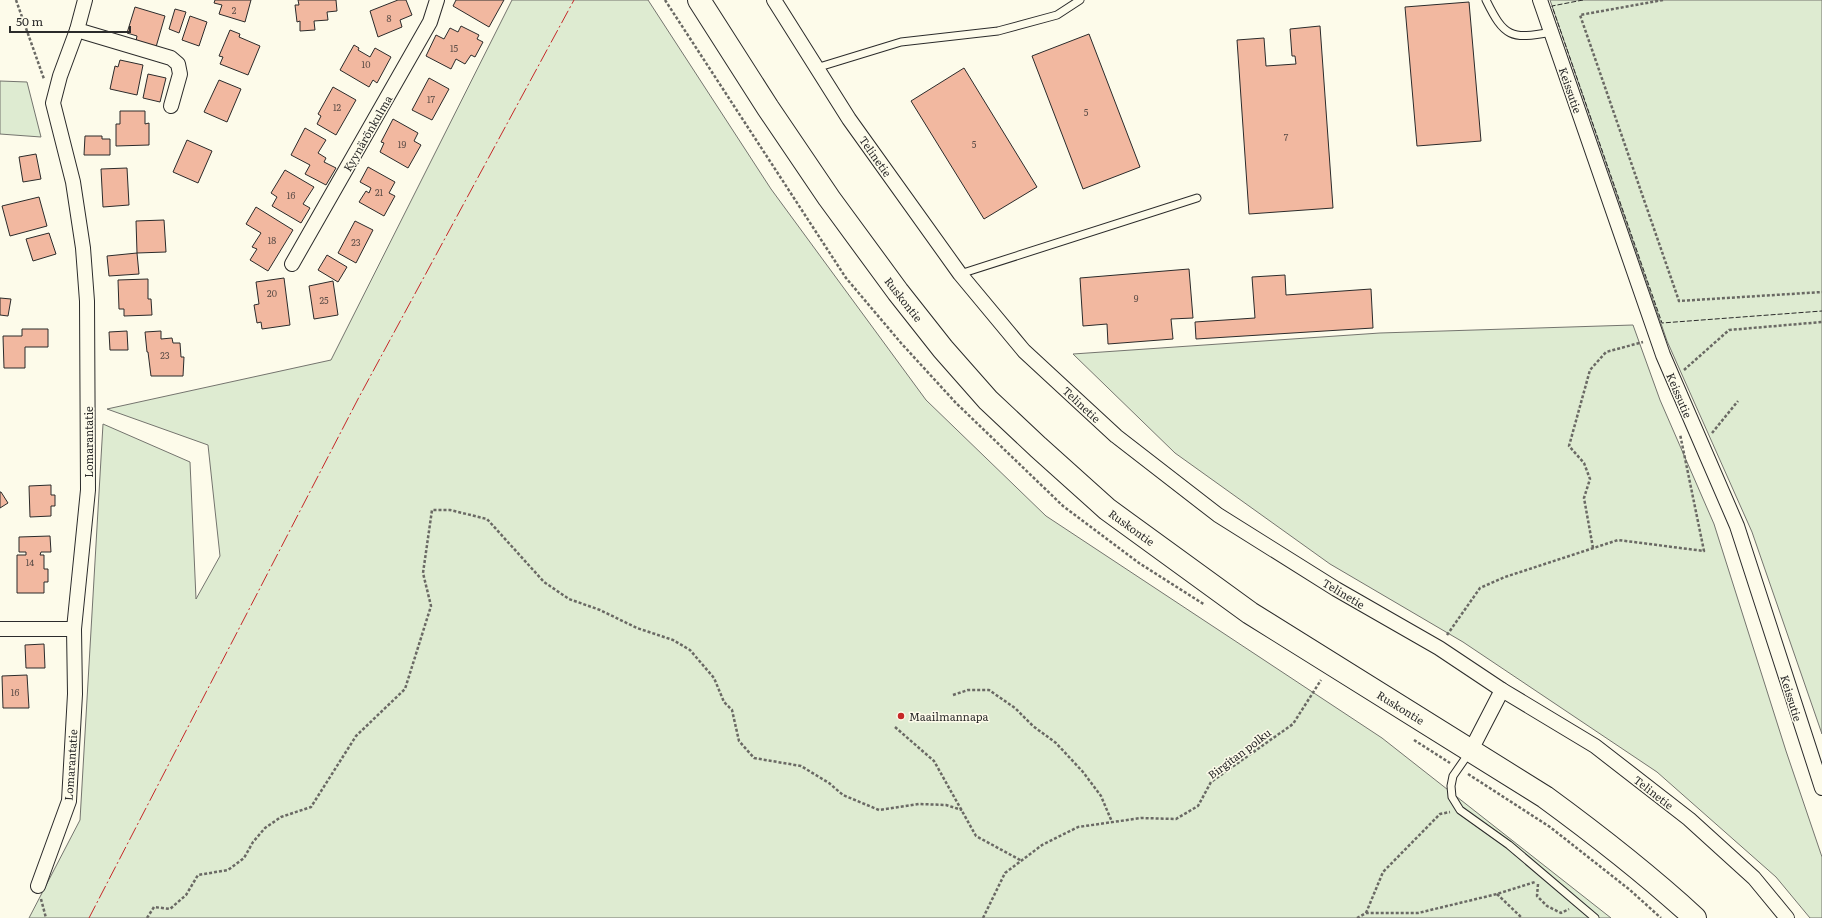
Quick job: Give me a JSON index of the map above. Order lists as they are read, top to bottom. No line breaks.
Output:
{"streets":{"main road":["Ruskontie"],"street":["Keissutie","Kyynärönkulma","Telinetie","Lomarantatie"],"path":["Birgitan polku"]},"places":["Maailmannapa"],"house_numbers":["2","8","15","10","17","12","5","7","19","5","21","16","18","23","20","9","25","23","14","16"],"scale_bar":"50 m"}
